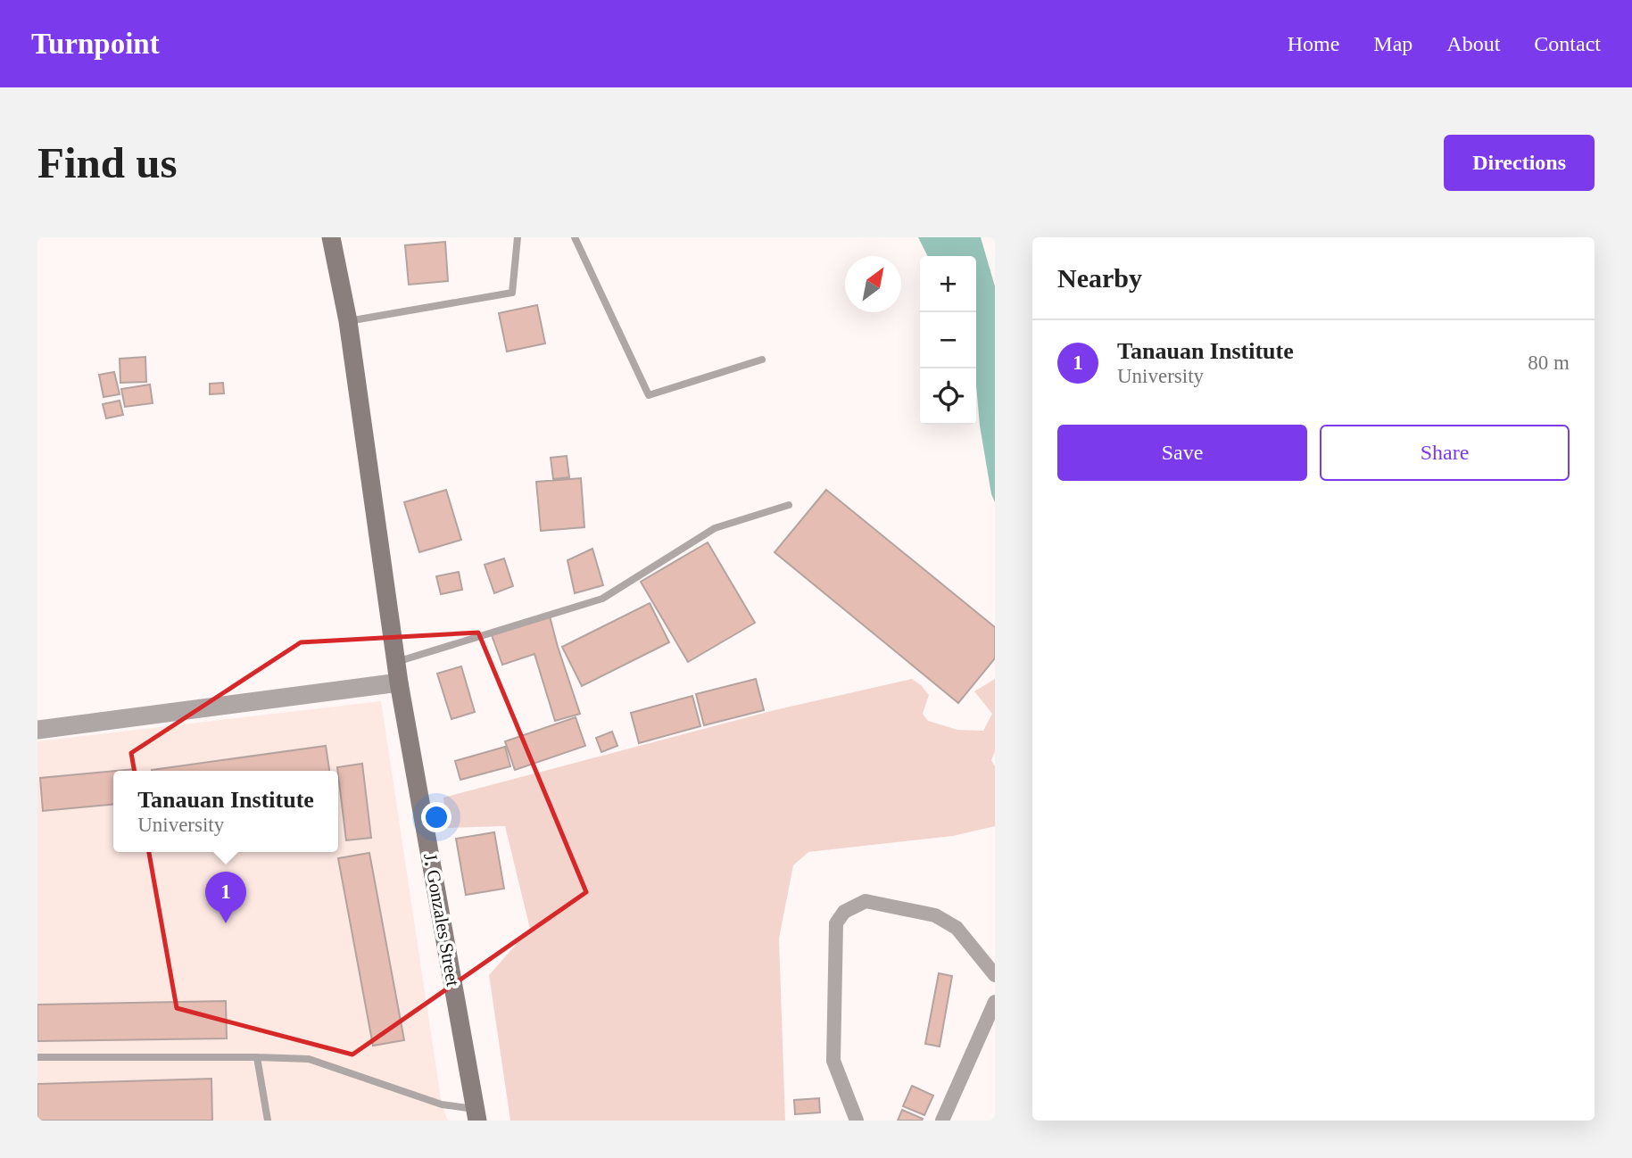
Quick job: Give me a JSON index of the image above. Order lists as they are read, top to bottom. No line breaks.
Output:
{"streets":{"main road":["J. Gonzales Street"]},"north":"top right","page":{"header":"Turnpoint","nav":["Home","Map","About","Contact"],"buttons":["Directions",["Save","Share"]],"title":"Find us","heading":"Nearby","map_buttons":["+","−"],"list":[{"mark":"1","name":"Tanauan Institute","note":"University","value":"80 m"}],"popup":["Tanauan Institute","University"],"pins":"1"}}
